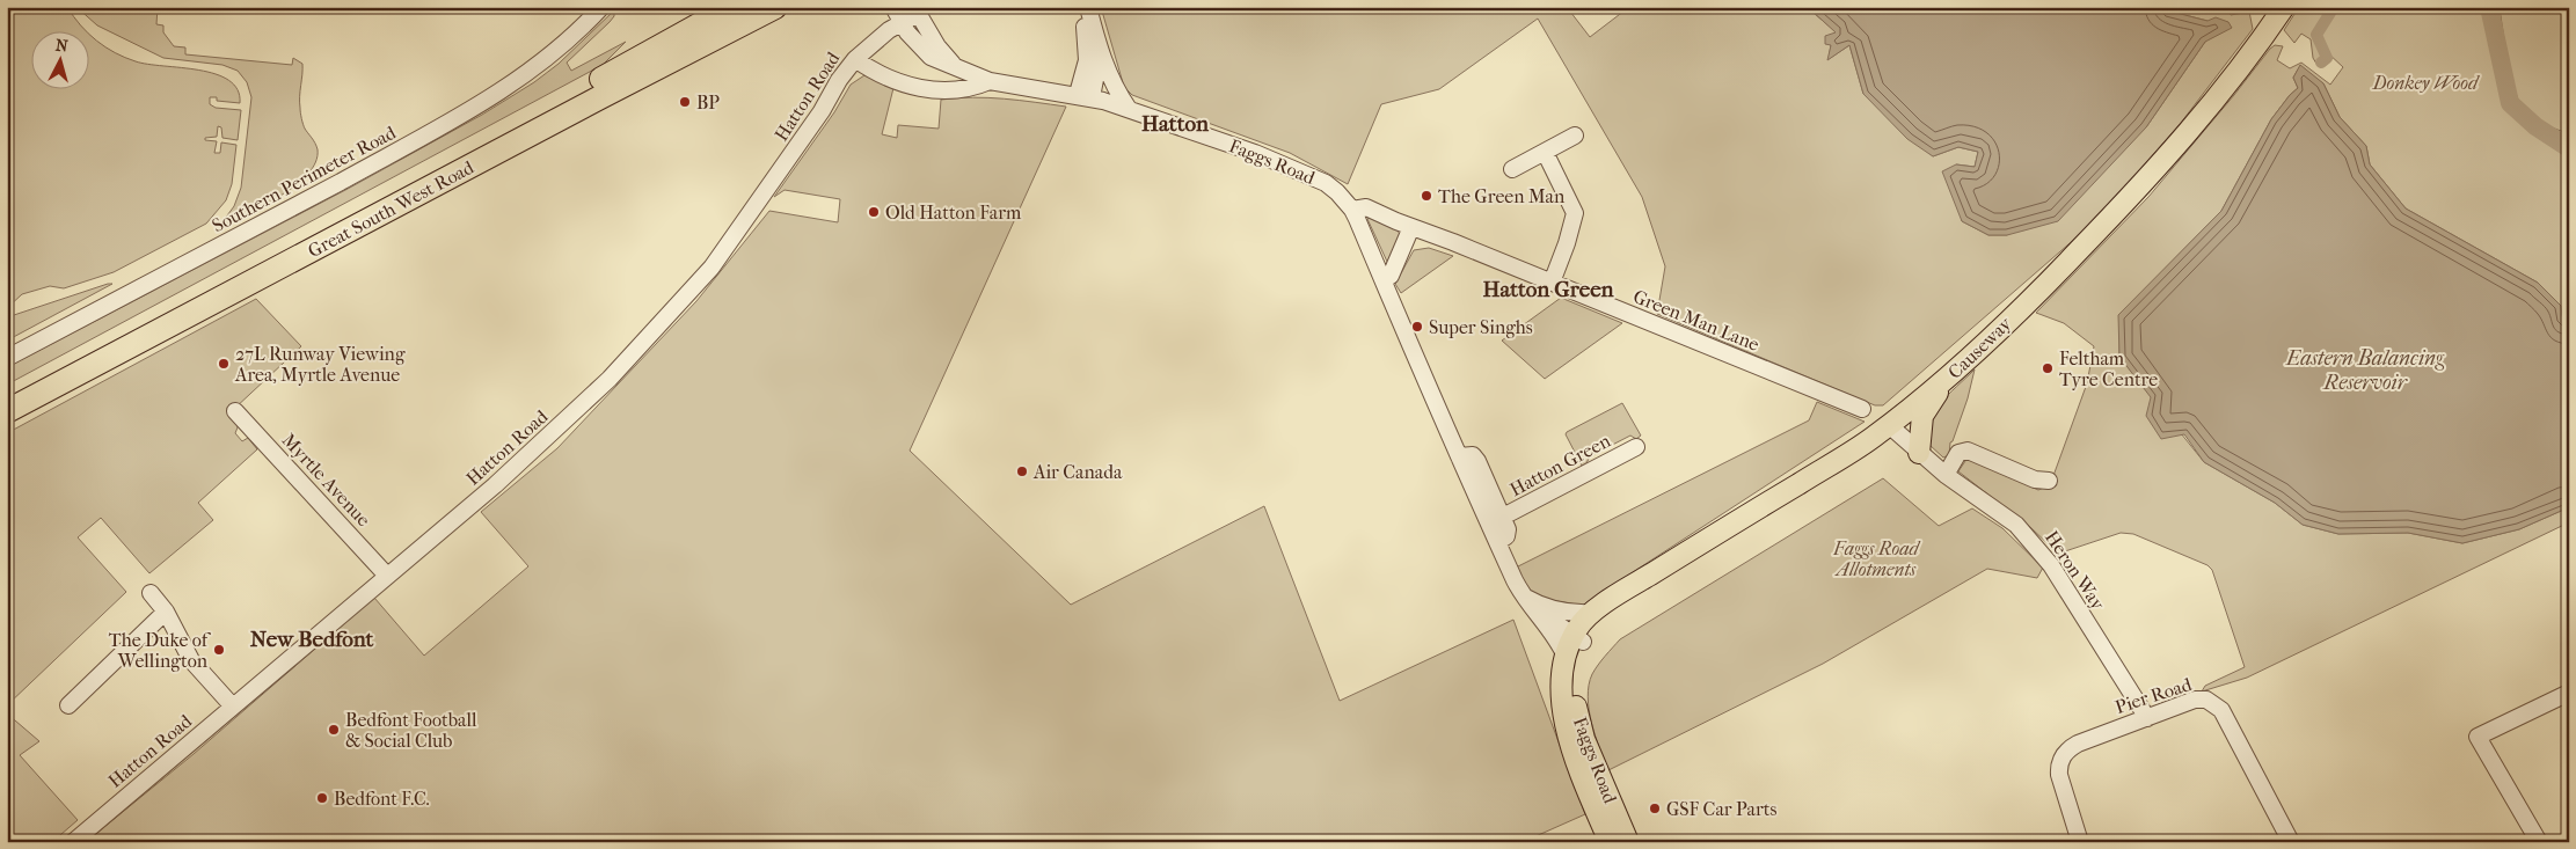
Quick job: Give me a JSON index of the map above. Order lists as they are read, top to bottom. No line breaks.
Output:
{"streets":{"highway":["Great South West Road"],"main road":["Faggs Road","Causeway"],"street":["Hatton Road","Southern Perimeter Road","Green Man Lane","Hatton Green","Myrtle Avenue","Heron Way","Pier Road"]},"crossings":[["Hatton Road","Faggs Road"],["Hatton Road","Myrtle Avenue"],["Faggs Road","Green Man Lane"],["Faggs Road","Causeway"],["Causeway","Heron Way"],["Heron Way","Pier Road"]],"districts":["Hatton","Hatton Green","New Bedfont"],"water":["Eastern Balancing Reservoir"],"parks":["Donkey Wood","Faggs Road Allotments"],"places":["BP","The Green Man","Old Hatton Farm","Super Singhs","27L Runway Viewing Area, Myrtle Avenue","Feltham Tyre Centre","Air Canada","The Duke of Wellington","Bedfont Football & Social Club","Bedfont F.C.","GSF Car Parts"],"north":"top"}
